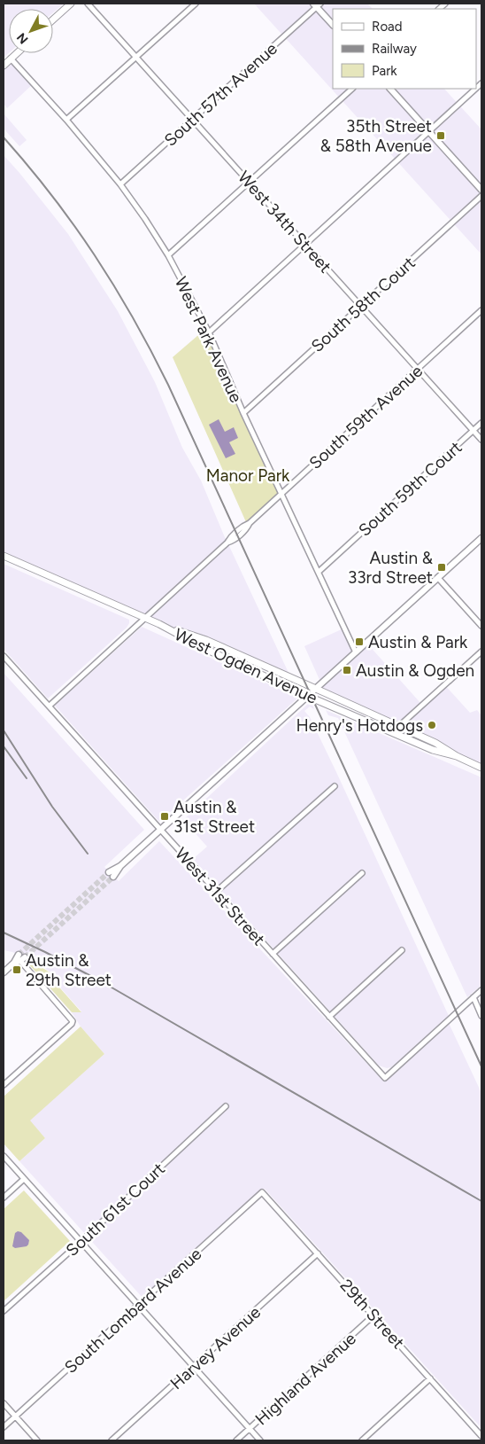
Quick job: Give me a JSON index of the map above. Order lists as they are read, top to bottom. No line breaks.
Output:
{"streets":{"main road":["West Ogden Avenue"],"street":["South 57th Avenue","West 34th Street","South 58th Court","West Park Avenue","South 59th Avenue","South 59th Court","West 31st Street","South 61st Court","South Lombard Avenue","29th Street","Harvey Avenue","Highland Avenue"]},"crossings":[["South 57th Avenue","West 34th Street"],["South 57th Avenue","West Park Avenue"],["West 34th Street","South 58th Court"],["West 34th Street","South 59th Avenue"],["West 34th Street","South 59th Court"],["South 58th Court","West Park Avenue"],["West Park Avenue","South 59th Avenue"],["West Park Avenue","South 59th Court"],["South 59th Avenue","West Ogden Avenue"],["South 59th Avenue","West 31st Street"],["South Lombard Avenue","29th Street"],["29th Street","Harvey Avenue"],["29th Street","Highland Avenue"]],"parks":["Manor Park"],"places":{"transit":["35th Street & 58th Avenue","Austin & 33rd Street","Austin & Park","Austin & Ogden","Austin & 31st Street","Austin & 29th Street"],"other":["Henry's Hotdogs"]},"legend":["Road","Railway","Park"],"north":"bottom left"}
